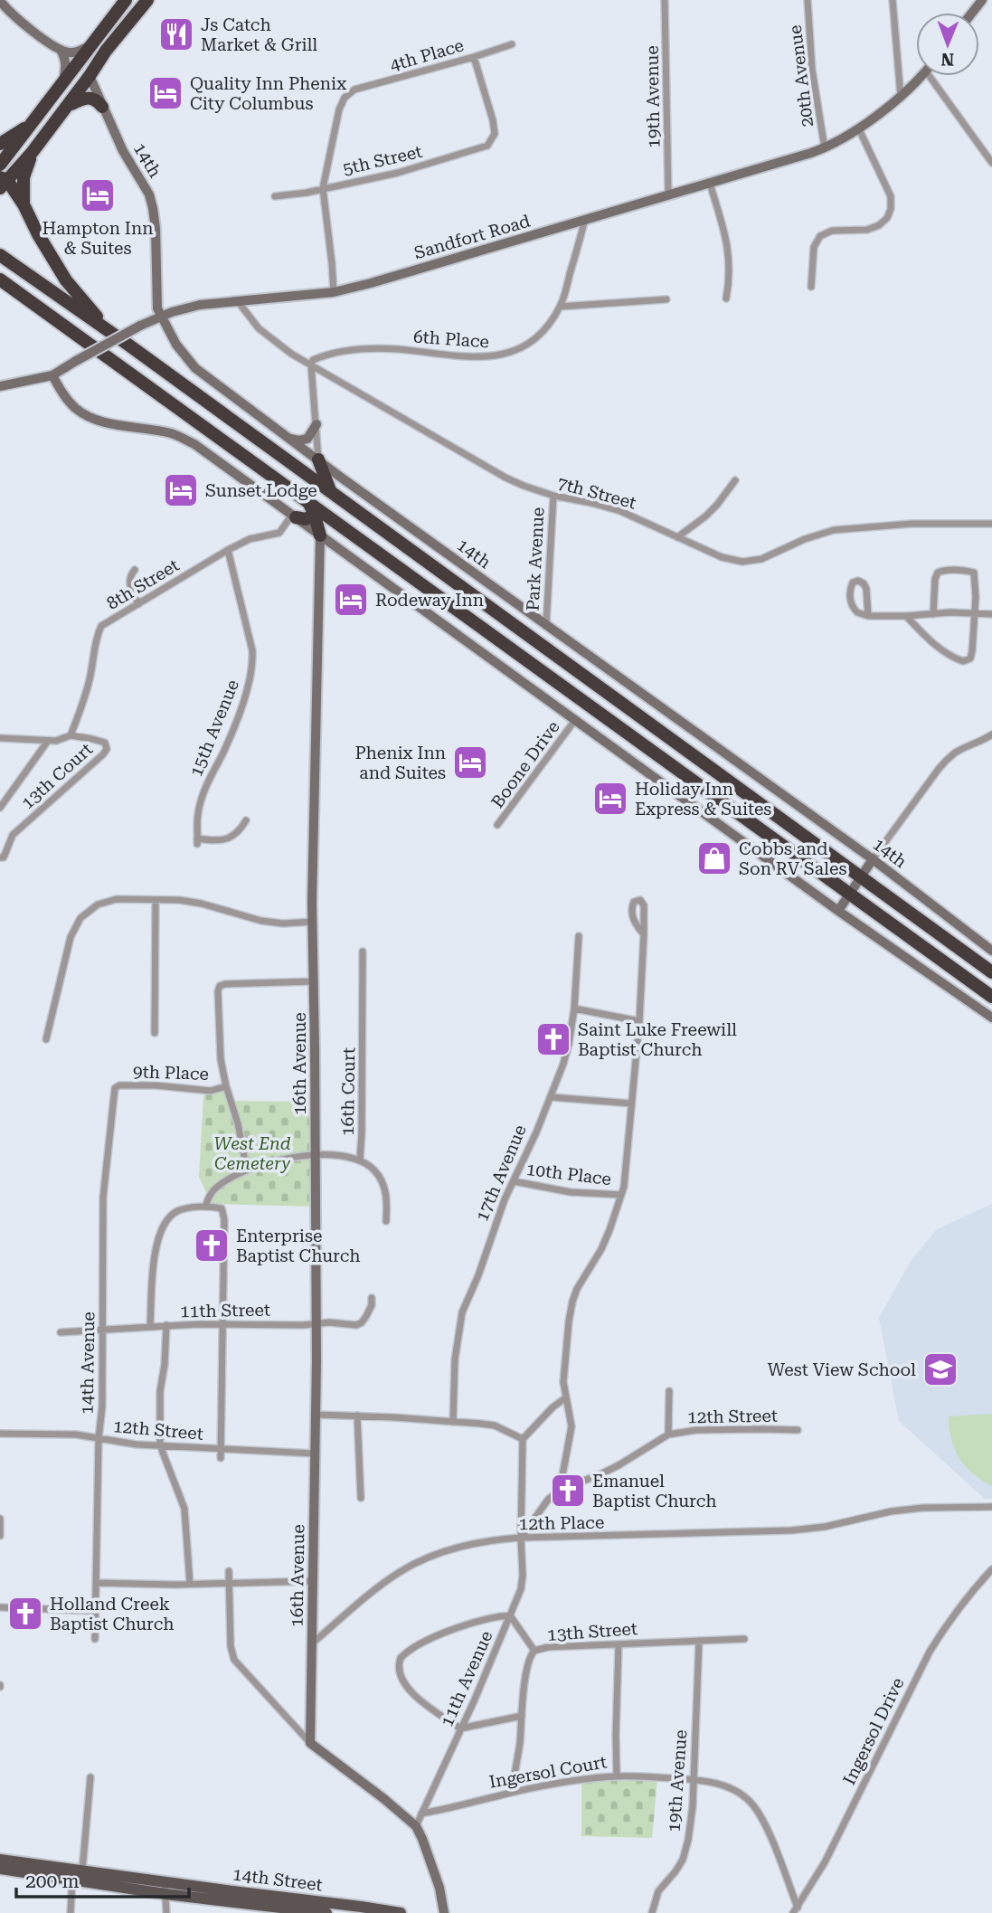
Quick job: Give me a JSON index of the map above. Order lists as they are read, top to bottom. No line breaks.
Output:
{"streets":{"main road":["14th Street"],"street":["4th Place","20th Avenue","19th Avenue","14th","5th Street","Sandfort Road","6th Place","7th Street","Park Avenue","8th Street","15th Avenue","Boone Drive","13th Court","16th Avenue","9th Place","16th Court","17th Avenue","10th Place","11th Street","14th Avenue","12th Street","12th Place","13th Street","11th Avenue","Ingersol Drive","Ingersol Court"]},"crossings":[["4th Place","5th Street"],["20th Avenue","Sandfort Road"],["19th Avenue","Sandfort Road"],["19th Avenue","13th Street"],["19th Avenue","Ingersol Court"],["14th","Sandfort Road"],["14th","Park Avenue"],["Sandfort Road","6th Place"],["Sandfort Road","7th Street"],["6th Place","7th Street"],["7th Street","Park Avenue"],["8th Street","15th Avenue"],["8th Street","13th Court"],["16th Avenue","11th Street"],["16th Avenue","12th Street"],["16th Avenue","12th Place"],["9th Place","14th Avenue"],["17th Avenue","10th Place"],["11th Street","14th Avenue"],["14th Avenue","12th Street"],["12th Place","11th Avenue"],["13th Street","11th Avenue"],["11th Avenue","Ingersol Court"],["Ingersol Drive","Ingersol Court"]],"parks":["West End Cemetery"],"places":{"restaurant":["Js Catch Market & Grill"],"hotel":["Quality Inn Phenix City Columbus","Hampton Inn & Suites","Sunset Lodge","Rodeway Inn","Phenix Inn and Suites","Holiday Inn Express & Suites"],"shop":["Cobbs and Son RV Sales"],"church":["Saint Luke Freewill Baptist Church","Enterprise Baptist Church","Emanuel Baptist Church","Holland Creek Baptist Church"],"school or university":["West View School"]},"scale_bar":"200 m","north":"bottom"}
